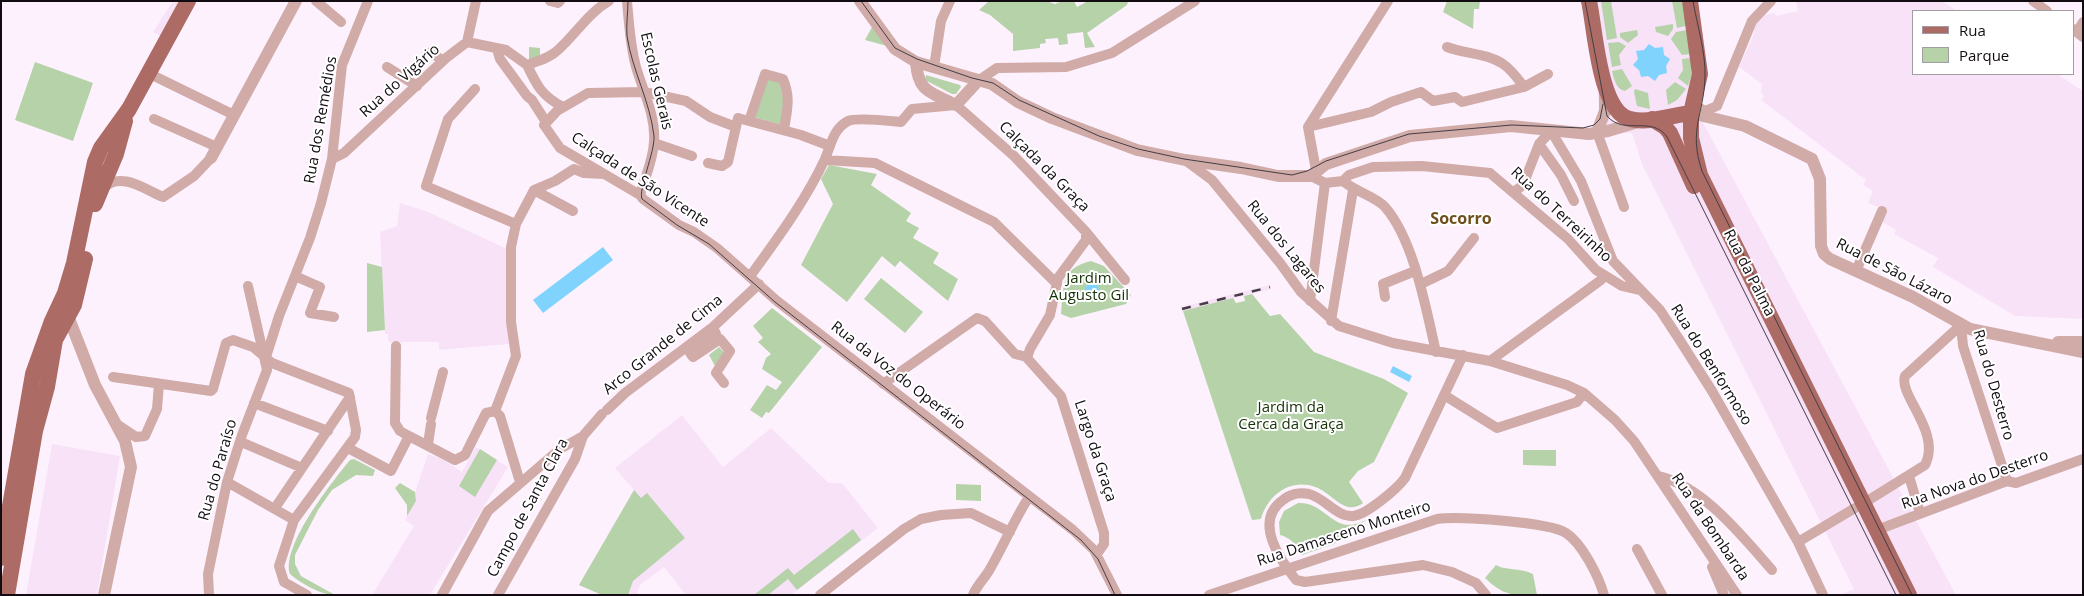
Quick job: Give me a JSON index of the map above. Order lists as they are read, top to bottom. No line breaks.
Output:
{"streets":{"main road":["Rua da Palma"],"street":["Rua do Vigário","Escolas Gerais","Rua dos Remédios","Calçada da Graça","Calçada de São Vicente","Rua do Terreirinho","Rua dos Lagares","Rua de São Lázaro","Arco Grande de Cima","Rua do Benformoso","Rua da Voz do Operário","Rua do Desterro","Largo da Graça","Rua do Paraíso","Rua Nova do Desterro","Campo de Santa Clara","Rua da Bombarda","Rua Damasceno Monteiro"]},"crossings":[["Rua do Vigário","Rua dos Remédios"],["Escolas Gerais","Calçada de São Vicente"],["Rua dos Remédios","Rua do Paraíso"],["Calçada de São Vicente","Rua da Voz do Operário"],["Rua do Terreirinho","Rua do Benformoso"],["Rua dos Lagares","Rua da Bombarda"],["Rua de São Lázaro","Rua da Palma"],["Rua de São Lázaro","Rua do Desterro"],["Rua da Palma","Rua Nova do Desterro"],["Arco Grande de Cima","Rua da Voz do Operário"],["Arco Grande de Cima","Campo de Santa Clara"],["Rua da Voz do Operário","Largo da Graça"],["Rua do Desterro","Rua Nova do Desterro"]],"districts":["Socorro"],"parks":["Jardim Augusto Gil","Jardim da Cerca da Graça"],"legend":["Rua","Parque"]}
